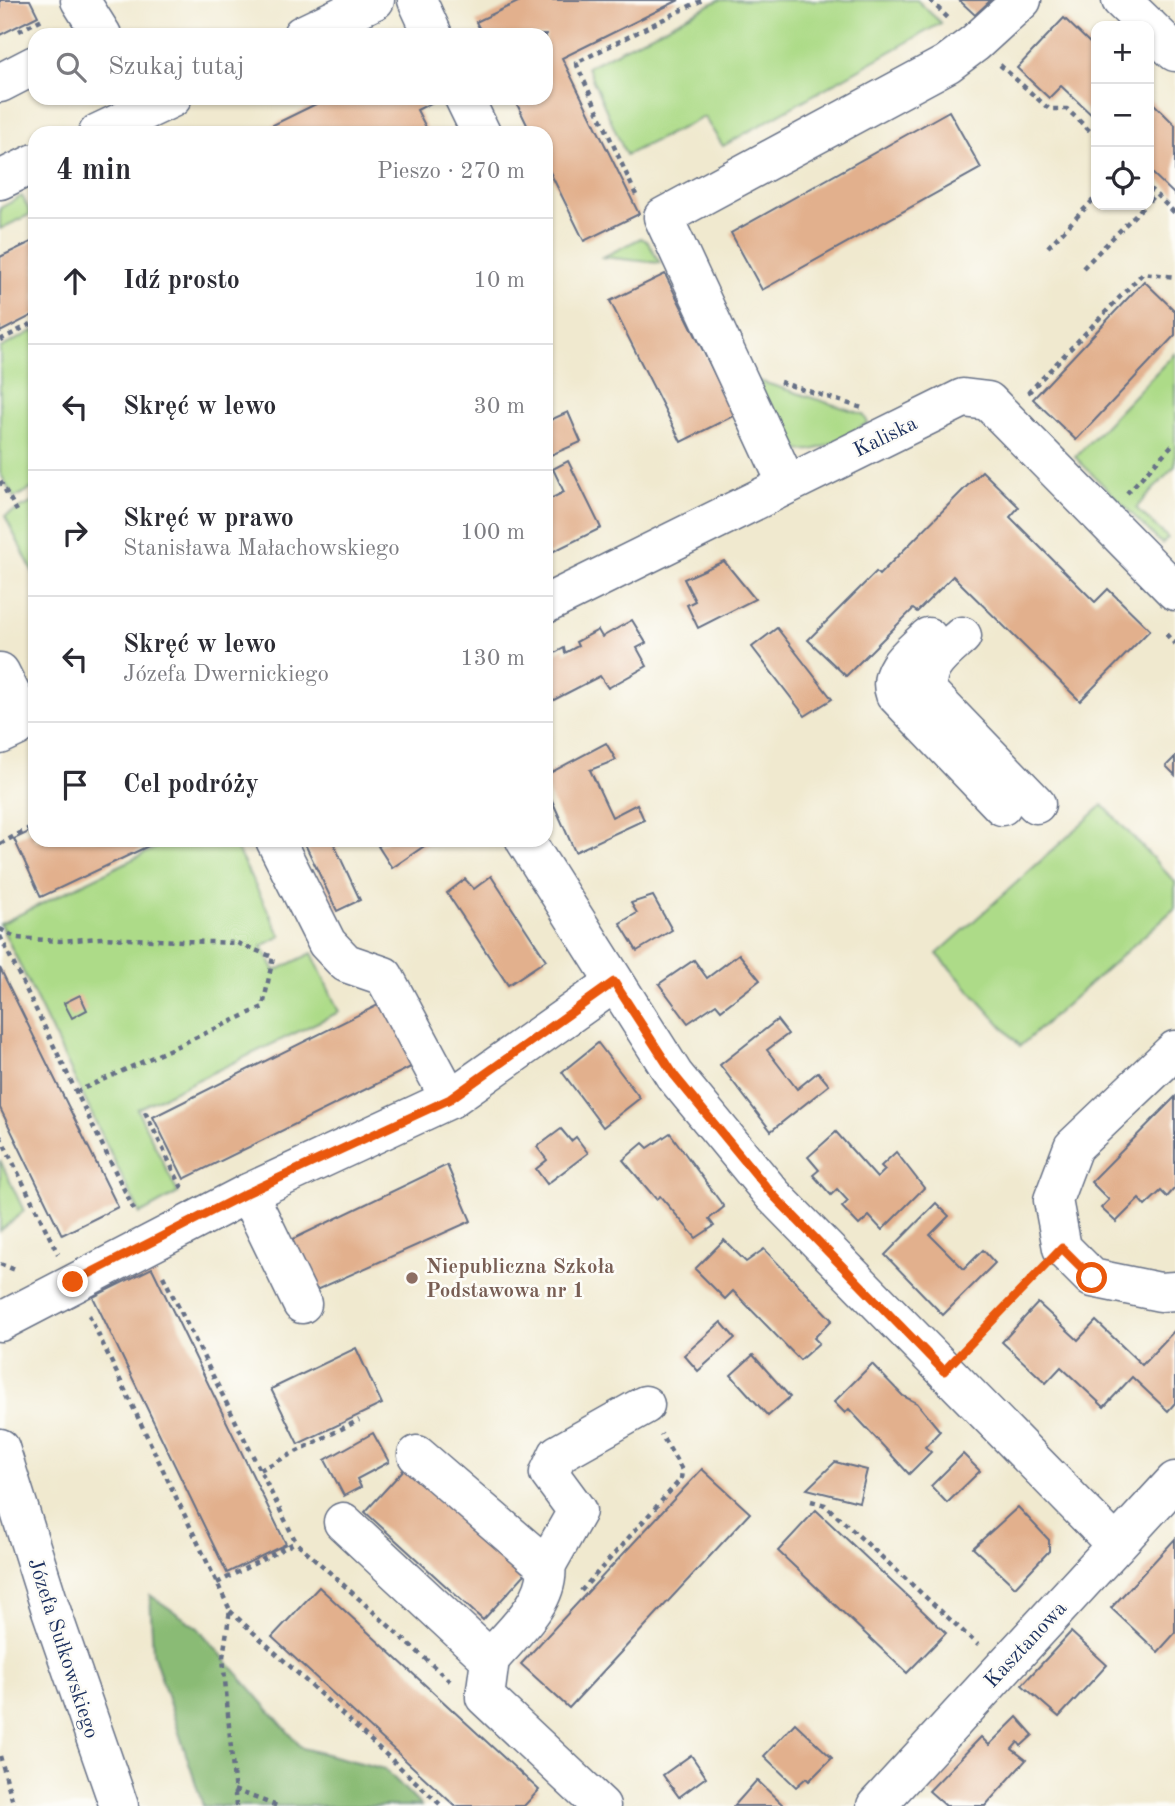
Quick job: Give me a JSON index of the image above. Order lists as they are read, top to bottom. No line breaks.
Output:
{"streets":{"street":["Kaliska","Kasztanowa","Józefa Sułkowskiego"]},"places":["Niepubliczna Szkoła Podstawowa nr 1"],"page":{"map_buttons":["+","−"],"search":"Szukaj tutaj","heading":["4 min","Pieszo · 270 m"],"list":[["Idź prosto","10 m"],["Skręć w lewo","30 m"],["Skręć w prawo","Stanisława Małachowskiego","100 m"],["Skręć w lewo","Józefa Dwernickiego","130 m"],"Cel podróży"]}}
